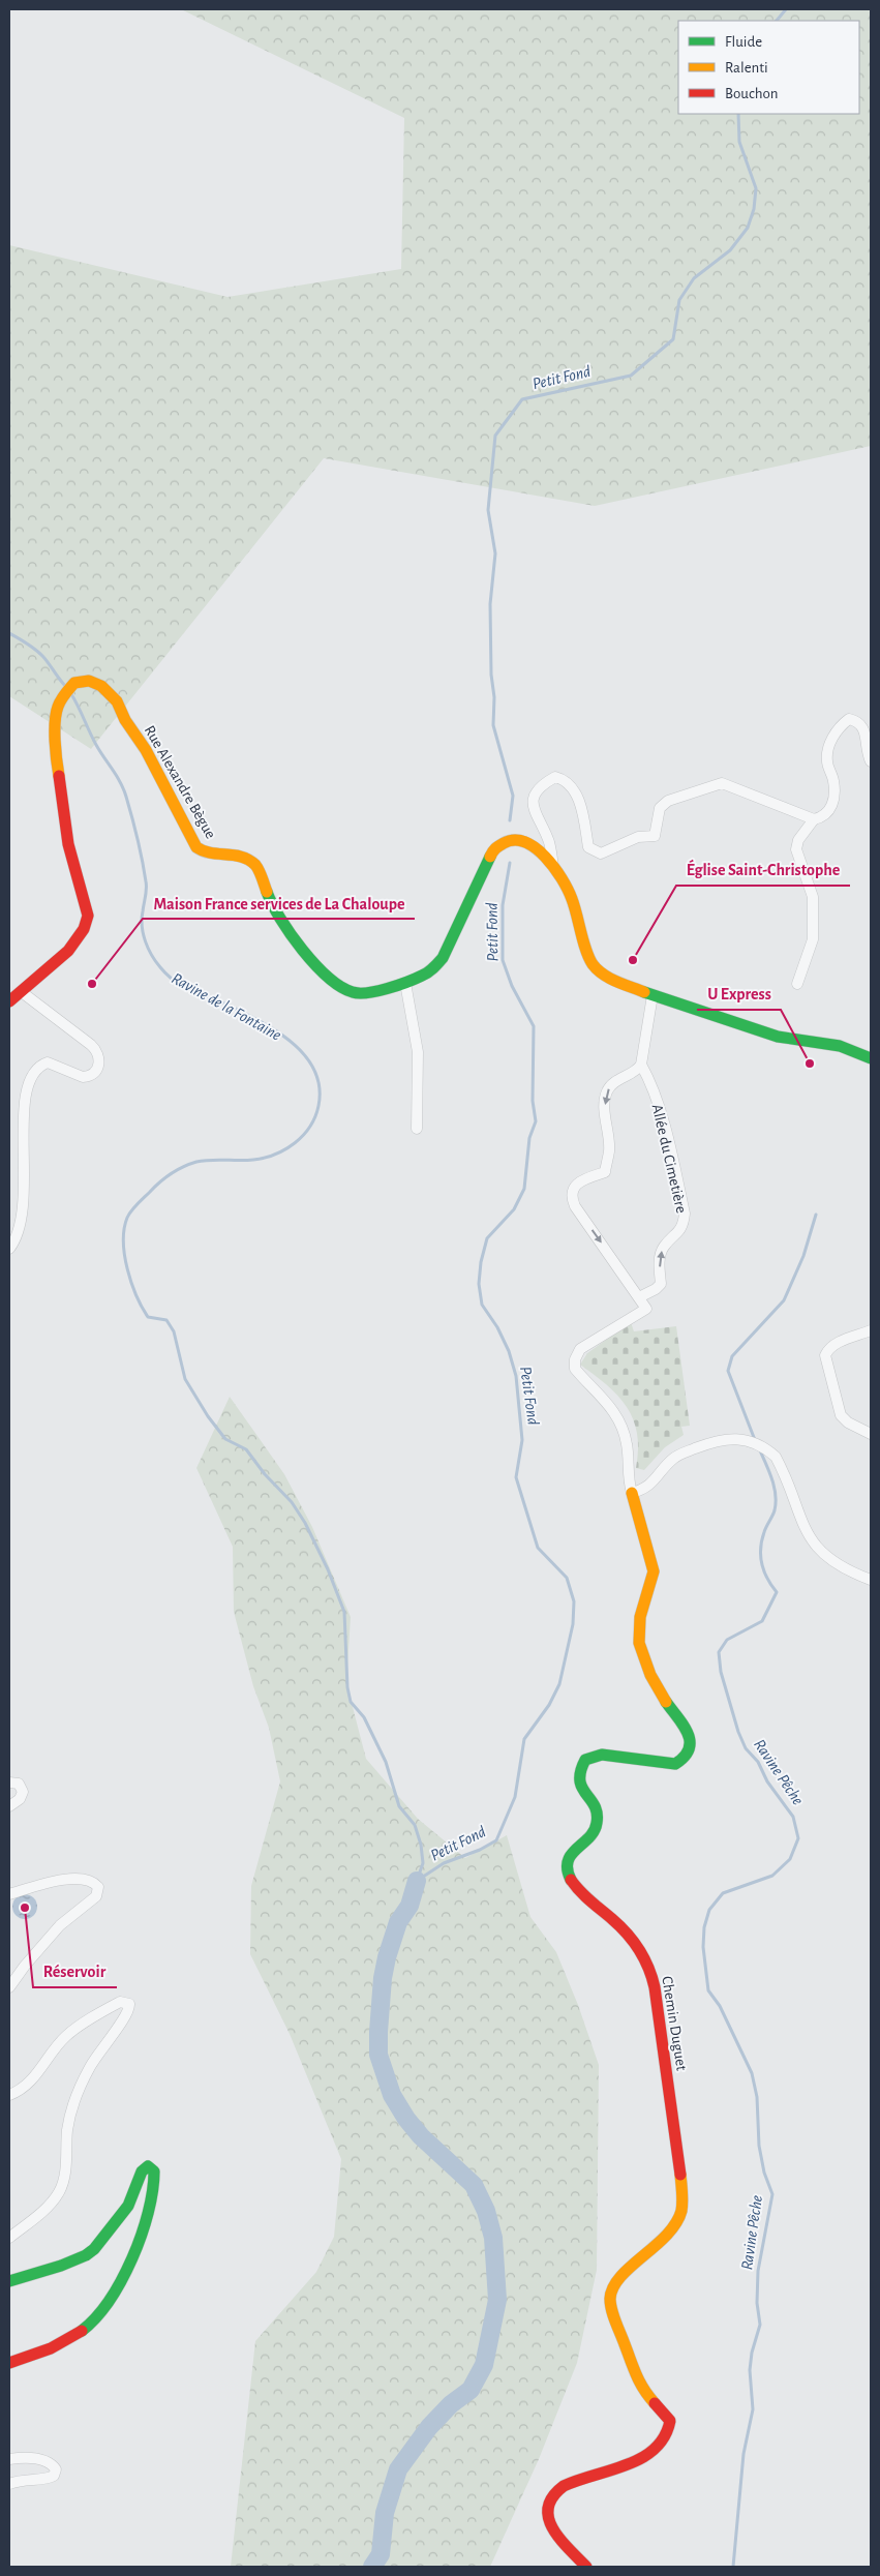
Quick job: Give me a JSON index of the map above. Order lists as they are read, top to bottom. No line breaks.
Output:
{"streets":{"street":["Rue Alexandre Bègue","Allée du Cimetière","Chemin Duguet"]},"one_way":["Allée du Cimetière"],"water":["Petit Fond","Ravine de la Fontaine","Ravine Pêche"],"places":["Église Saint-Christophe","Maison France services de La Chaloupe","U Express","Réservoir"],"legend":["Fluide","Ralenti","Bouchon"]}
